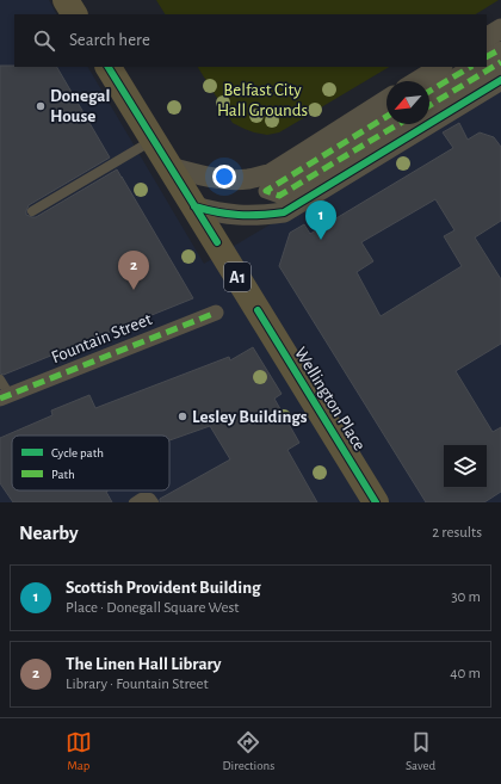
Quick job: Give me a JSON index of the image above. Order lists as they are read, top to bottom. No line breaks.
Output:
{"streets":{"main road":["A1","Wellington Place"],"street":["Fountain Street"]},"crossings":[["A1","Wellington Place"]],"parks":["Belfast City Hall Grounds"],"places":["Donegal House","Lesley Buildings"],"legend":["Cycle path","Path"],"north":"bottom left","page":{"search":"Search here","pins":["1","2"],"heading":["Nearby","2 results"],"list":[{"mark":"1","name":"Scottish Provident Building","note":"Place · Donegall Square West","value":"30 m"},{"mark":"2","name":"The Linen Hall Library","note":"Library · Fountain Street","value":"40 m"}],"nav":["Map","Directions","Saved"]}}
